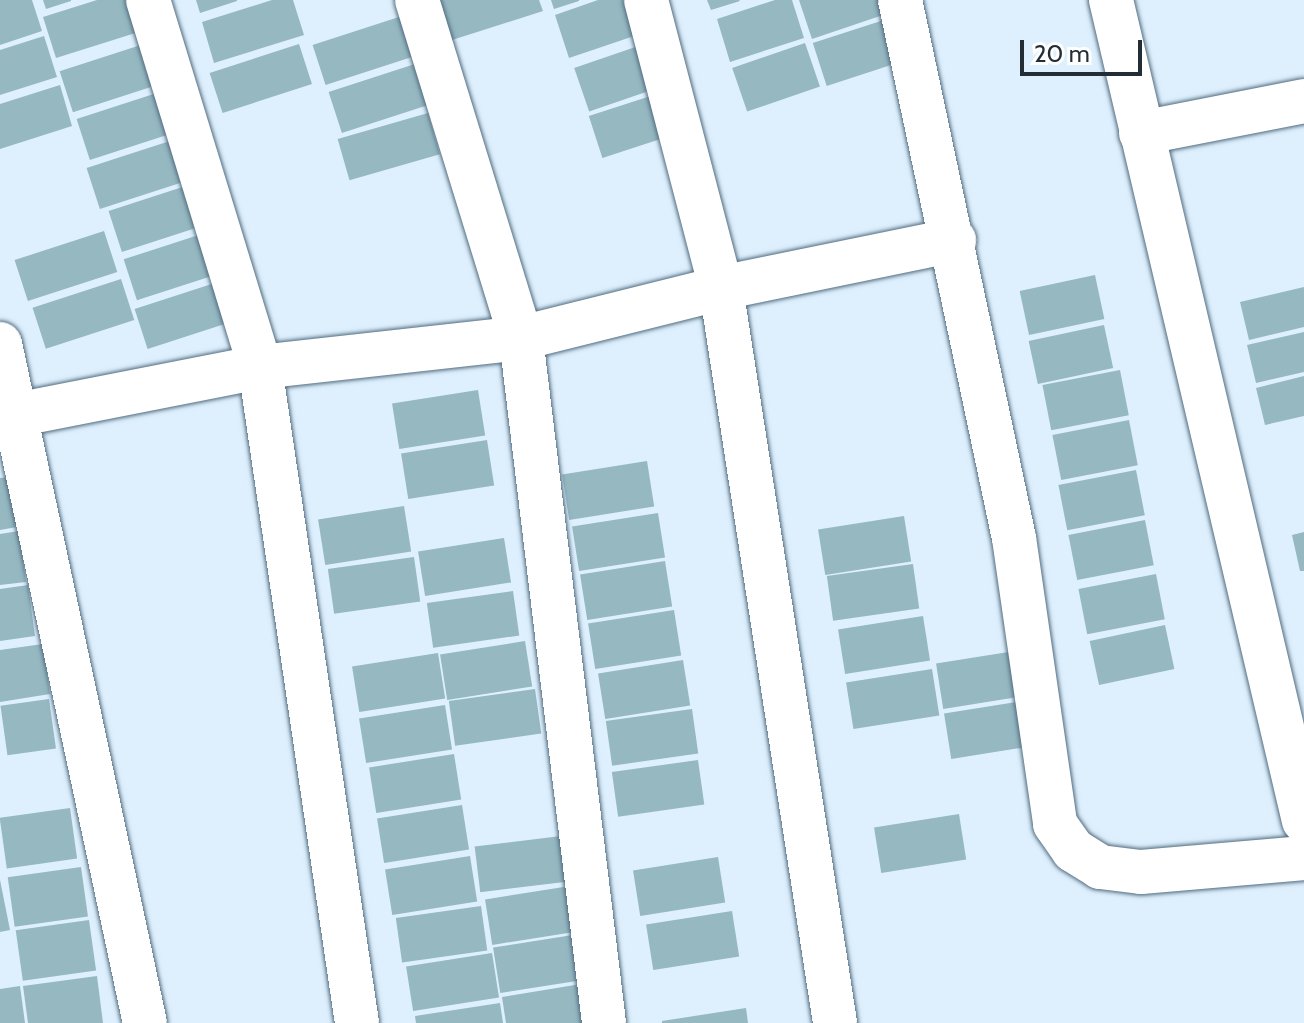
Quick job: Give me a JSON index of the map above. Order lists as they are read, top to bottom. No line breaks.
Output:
{"scale_bar":"20 m"}
